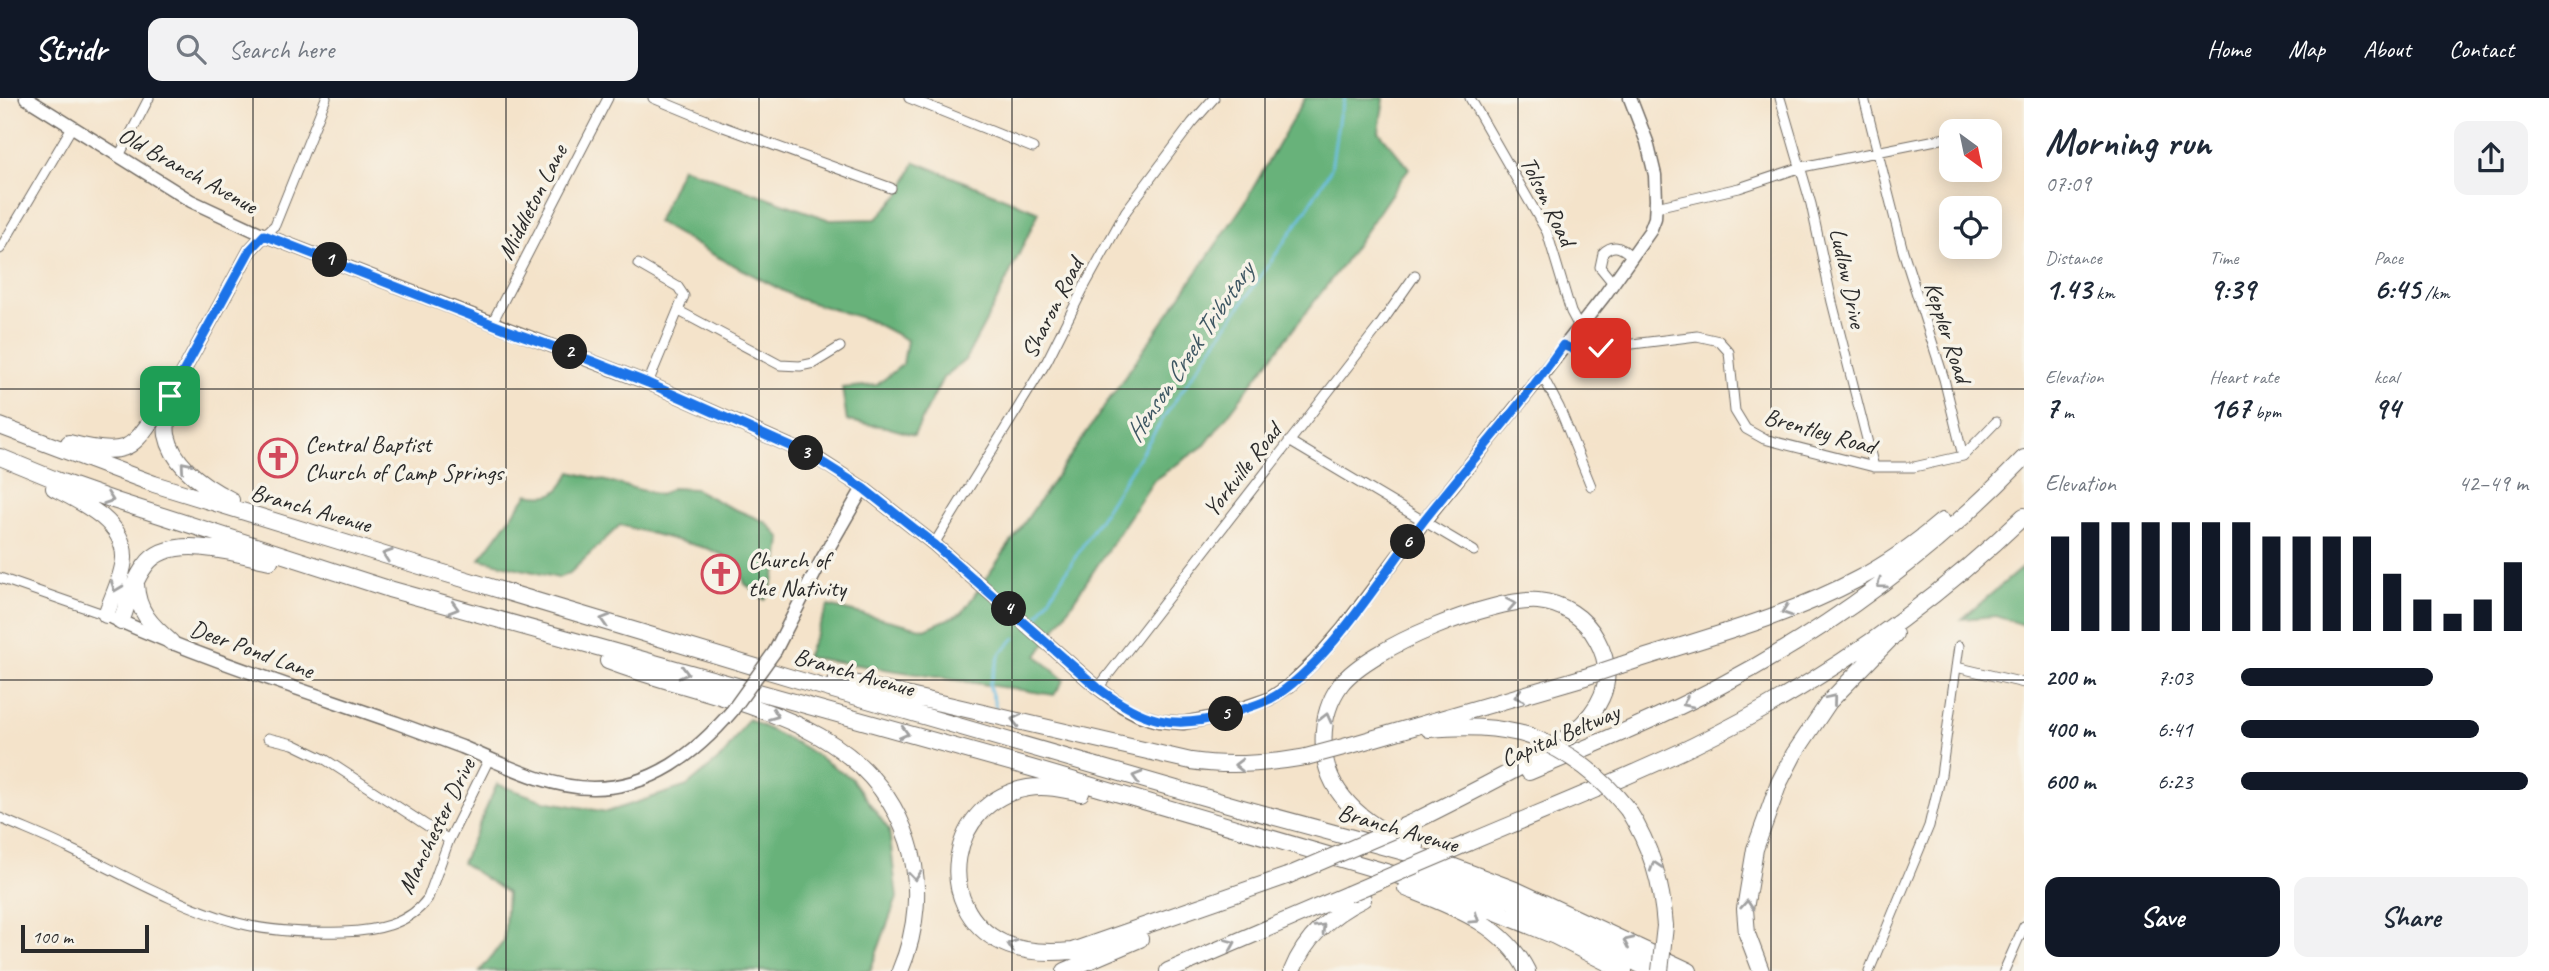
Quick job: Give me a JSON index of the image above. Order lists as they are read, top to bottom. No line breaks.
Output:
{"streets":{"highway":["Branch Avenue","Capital Beltway"],"street":["Old Branch Avenue","Tolson Road","Middleton Lane","Ludlow Drive","Sharon Road","Keppler Road","Brentley Road","Yorkville Road","Deer Pond Lane","Manchester Drive"]},"crossings":[["Old Branch Avenue","Tolson Road"],["Old Branch Avenue","Middleton Lane"],["Old Branch Avenue","Sharon Road"],["Old Branch Avenue","Brentley Road"],["Old Branch Avenue","Yorkville Road"],["Old Branch Avenue","Manchester Drive"],["Ludlow Drive","Brentley Road"],["Keppler Road","Brentley Road"],["Deer Pond Lane","Manchester Drive"]],"water":["Henson Creek Tributary"],"places":{"church":["Central Baptist Church of Camp Springs","Church of the Nativity"]},"scale_bar":"100 m","north":"bottom right","page":{"header":"Stridr","search":"Search here","nav":["Home","Map","About","Contact"],"heading":["Morning run","07:09"],"stats":[["Distance","1.43 km"],["Time","9:39"],["Pace","6:45 /km"],["Elevation","7 m"],["Heart rate","167 bpm"],["kcal","94"]],"pins":["1","2","3","6","4","5"],"chart":["Elevation","42–49 m"],"list":[{"name":"200 m","note":"7:03"},{"name":"400 m","note":"6:41"},{"name":"600 m","note":"6:23"}],"buttons":["Save","Share"],"scale":"100 m"}}
